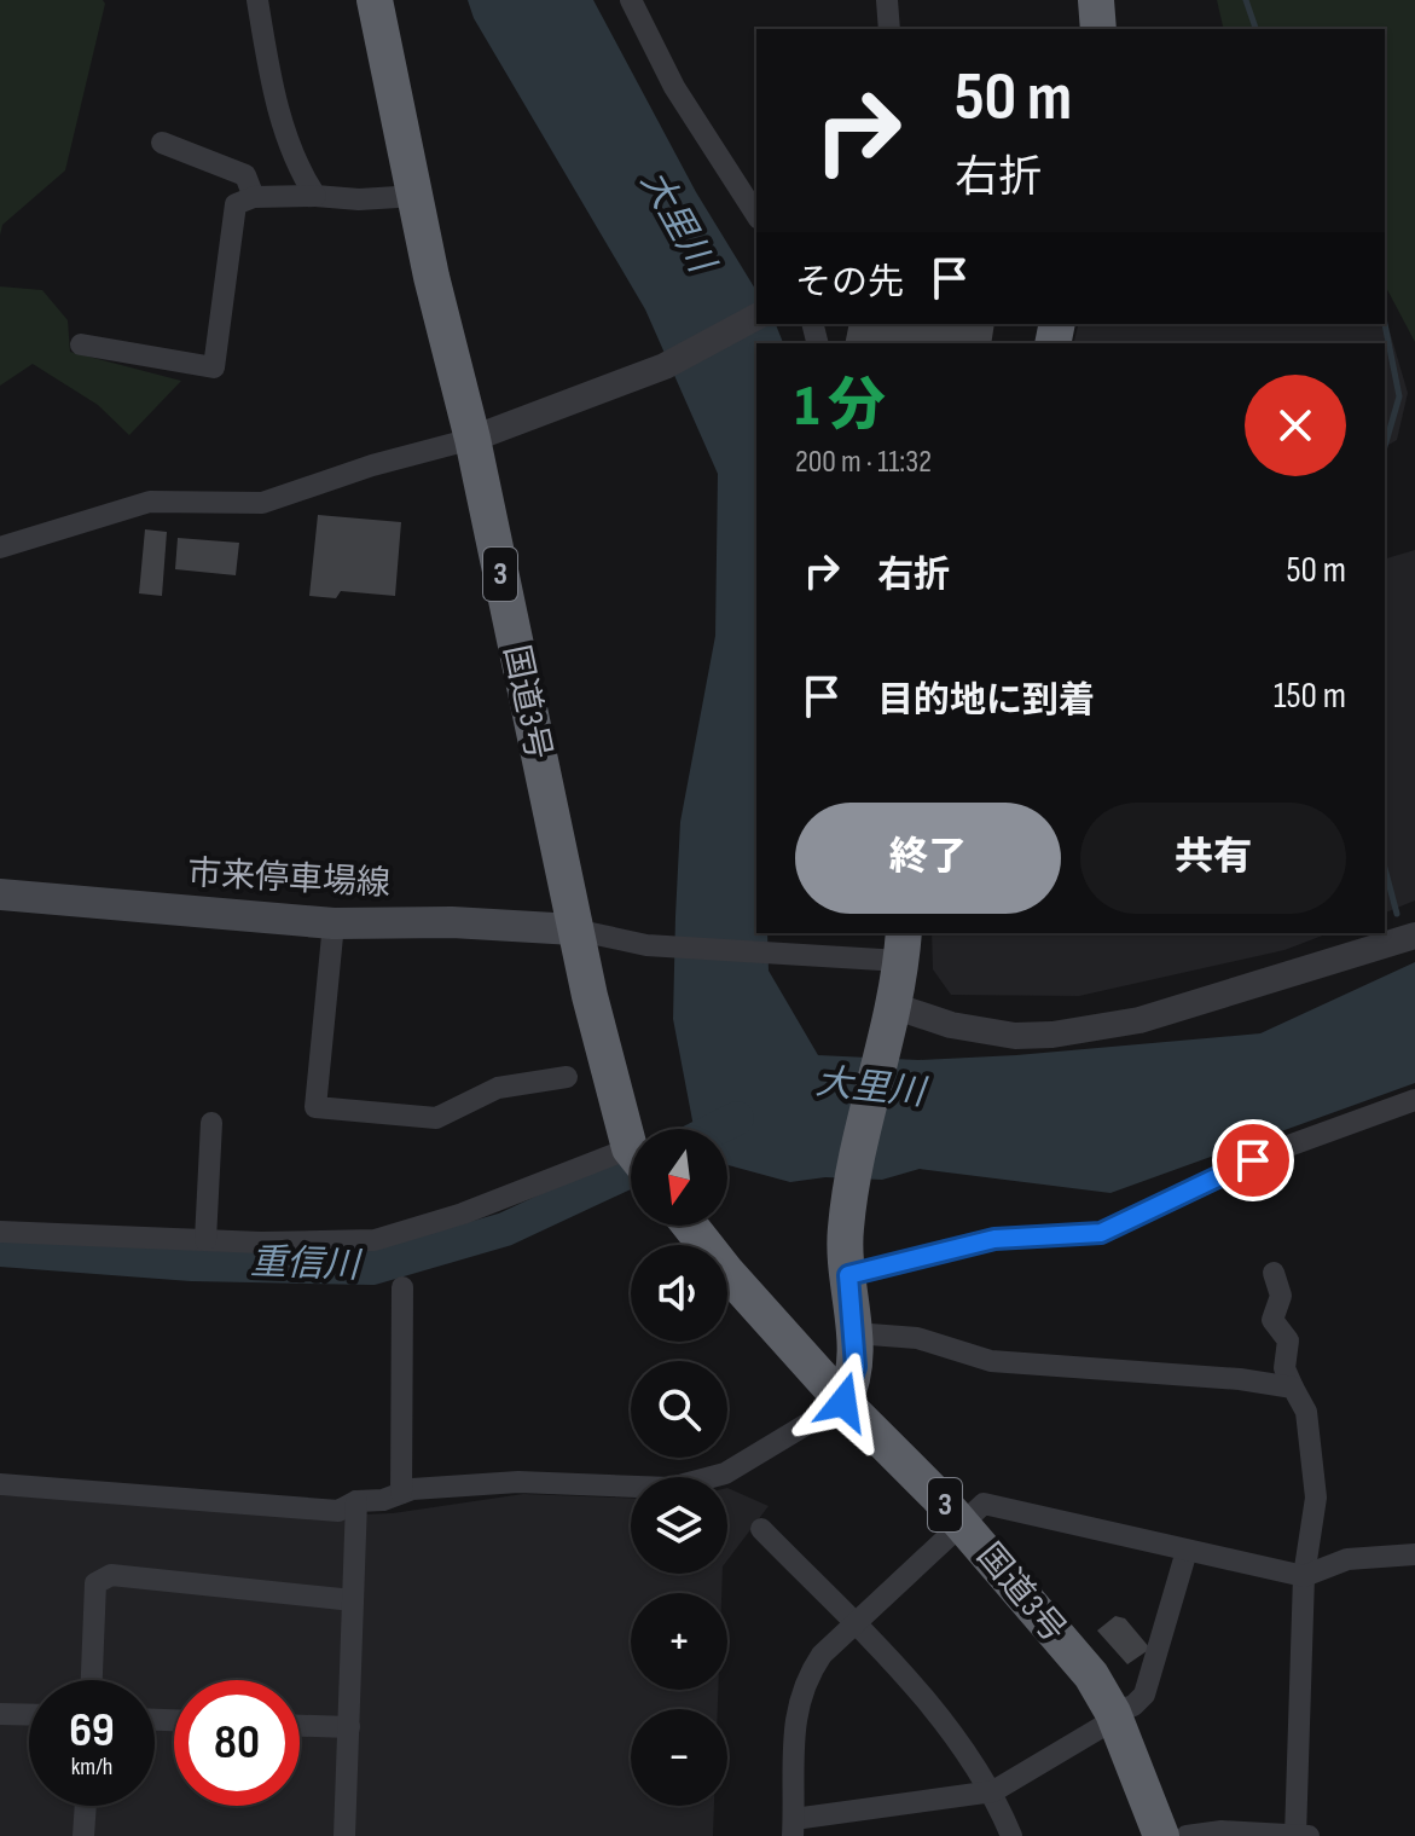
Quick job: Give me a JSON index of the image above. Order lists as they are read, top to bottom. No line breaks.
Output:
{"streets":{"highway":["3","国道3号"],"main road":["市来停車場線"]},"crossings":[["国道3号","市来停車場線"]],"water":["大里川","重信川"],"north":"bottom","page":{"turn":["50 m","右折"],"then":"その先","heading":["1 分","200 m · 11:32"],"list":[{"name":"右折","value":"50 m"},{"name":"目的地に到着","value":"150 m"}],"buttons":["終了","共有"],"map_buttons":["+","−"],"speed":"69 km/h","limit":"80"}}
